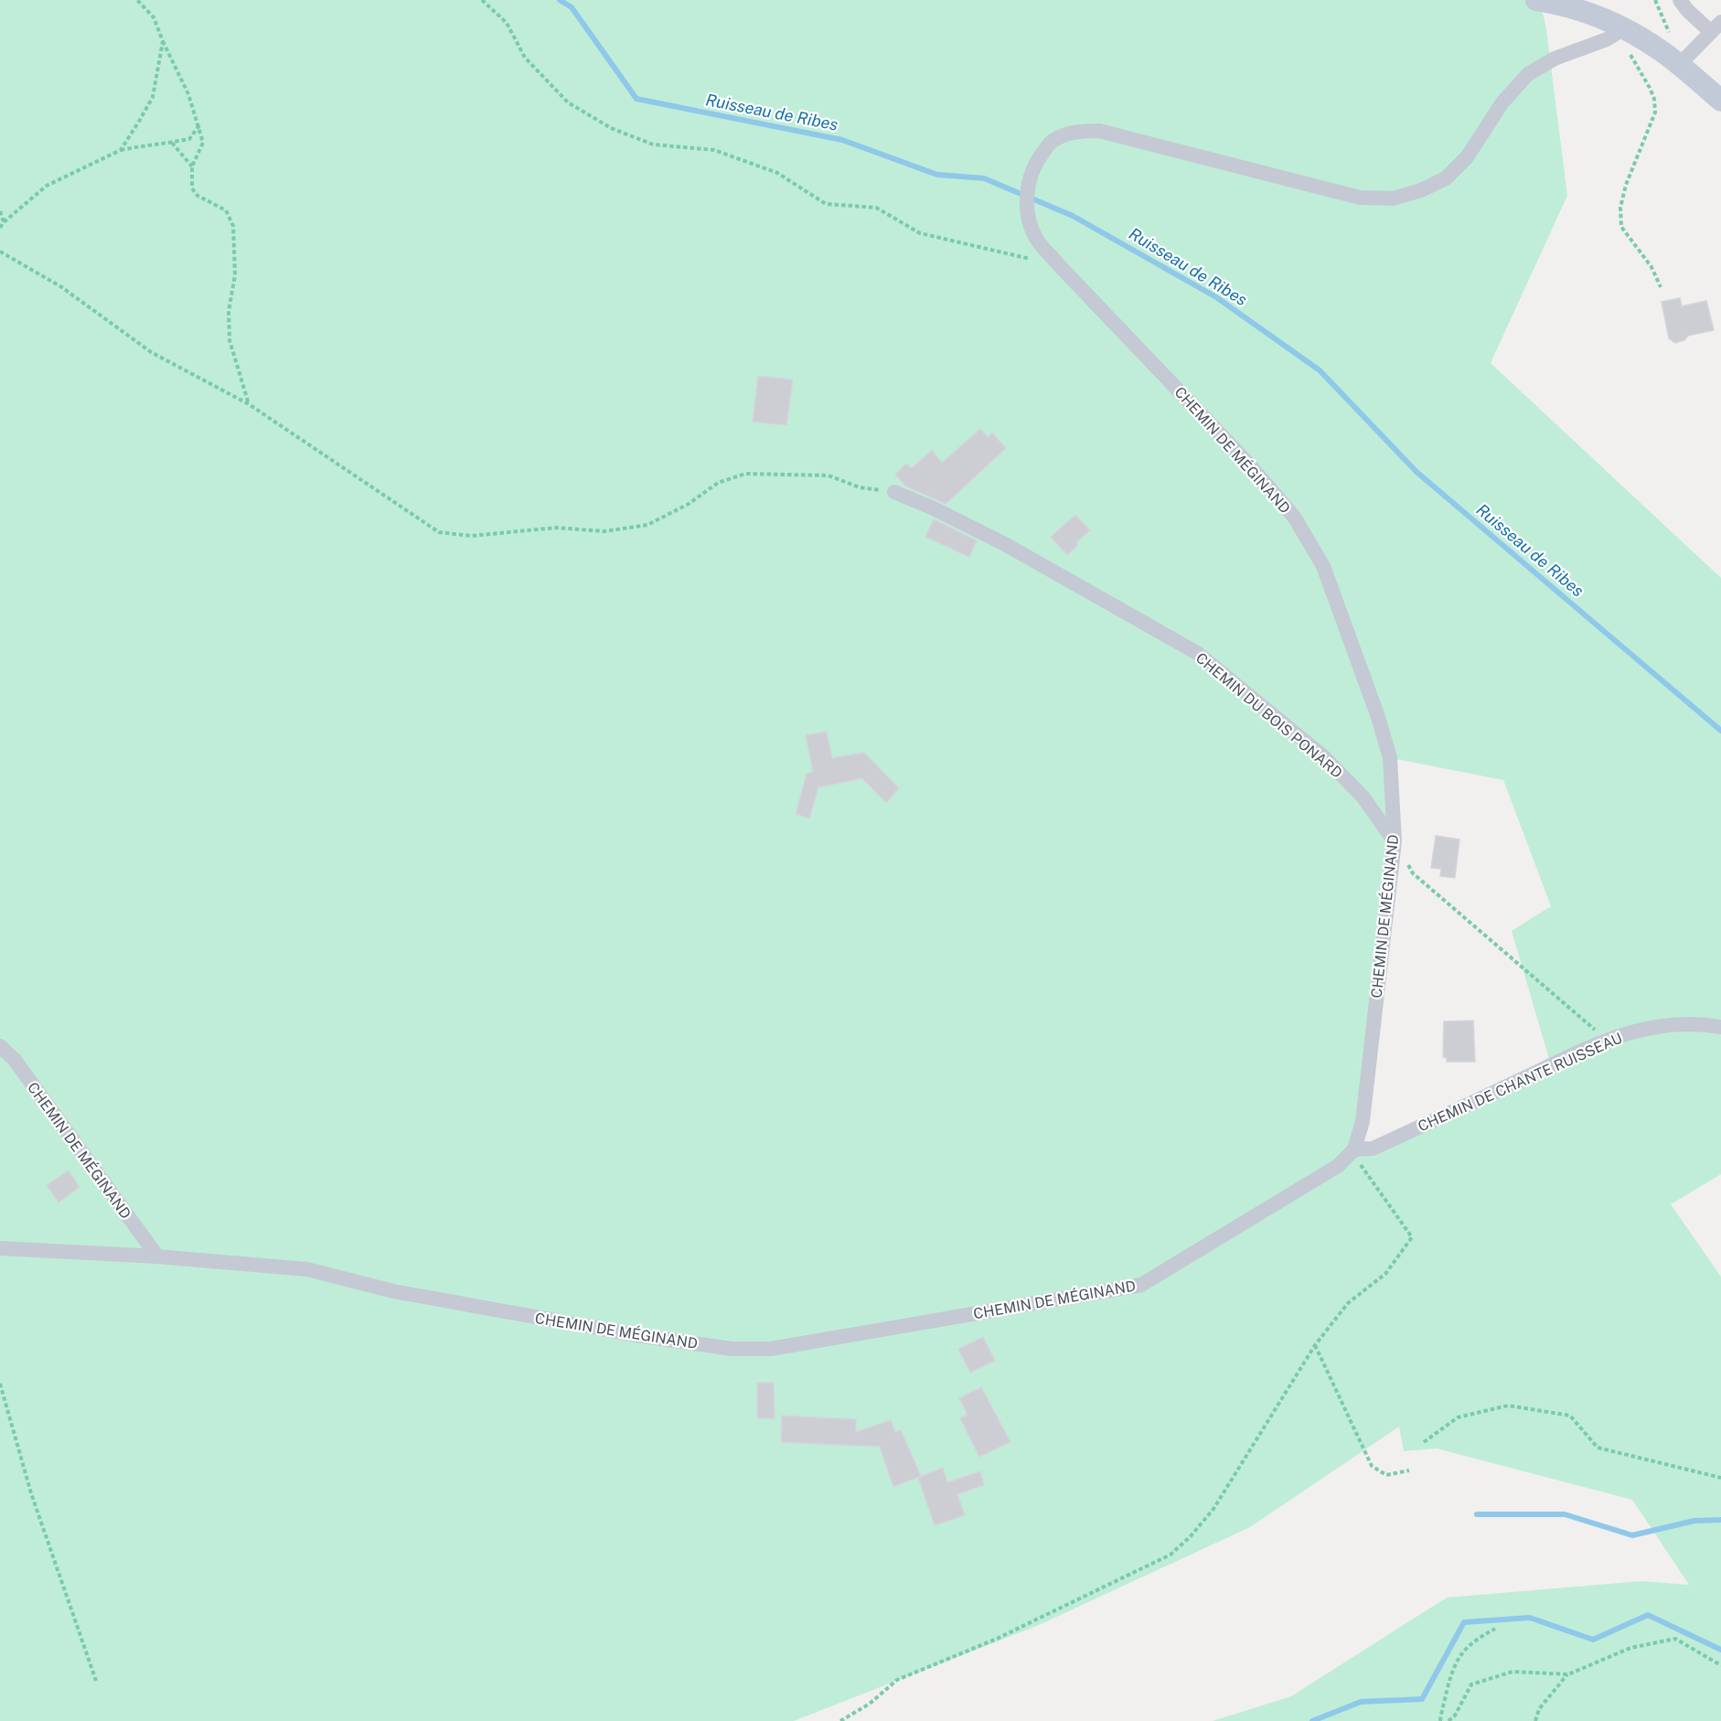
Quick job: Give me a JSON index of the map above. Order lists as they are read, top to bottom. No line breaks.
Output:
{"streets":{"street":["CHEMIN DE MÉGINAND","CHEMIN DU BOIS PONARD","CHEMIN DE CHANTE RUISSEAU"]},"crossings":[["CHEMIN DE MÉGINAND","CHEMIN DU BOIS PONARD"],["CHEMIN DE MÉGINAND","CHEMIN DE CHANTE RUISSEAU"]],"water":["Ruisseau de Ribes"]}
